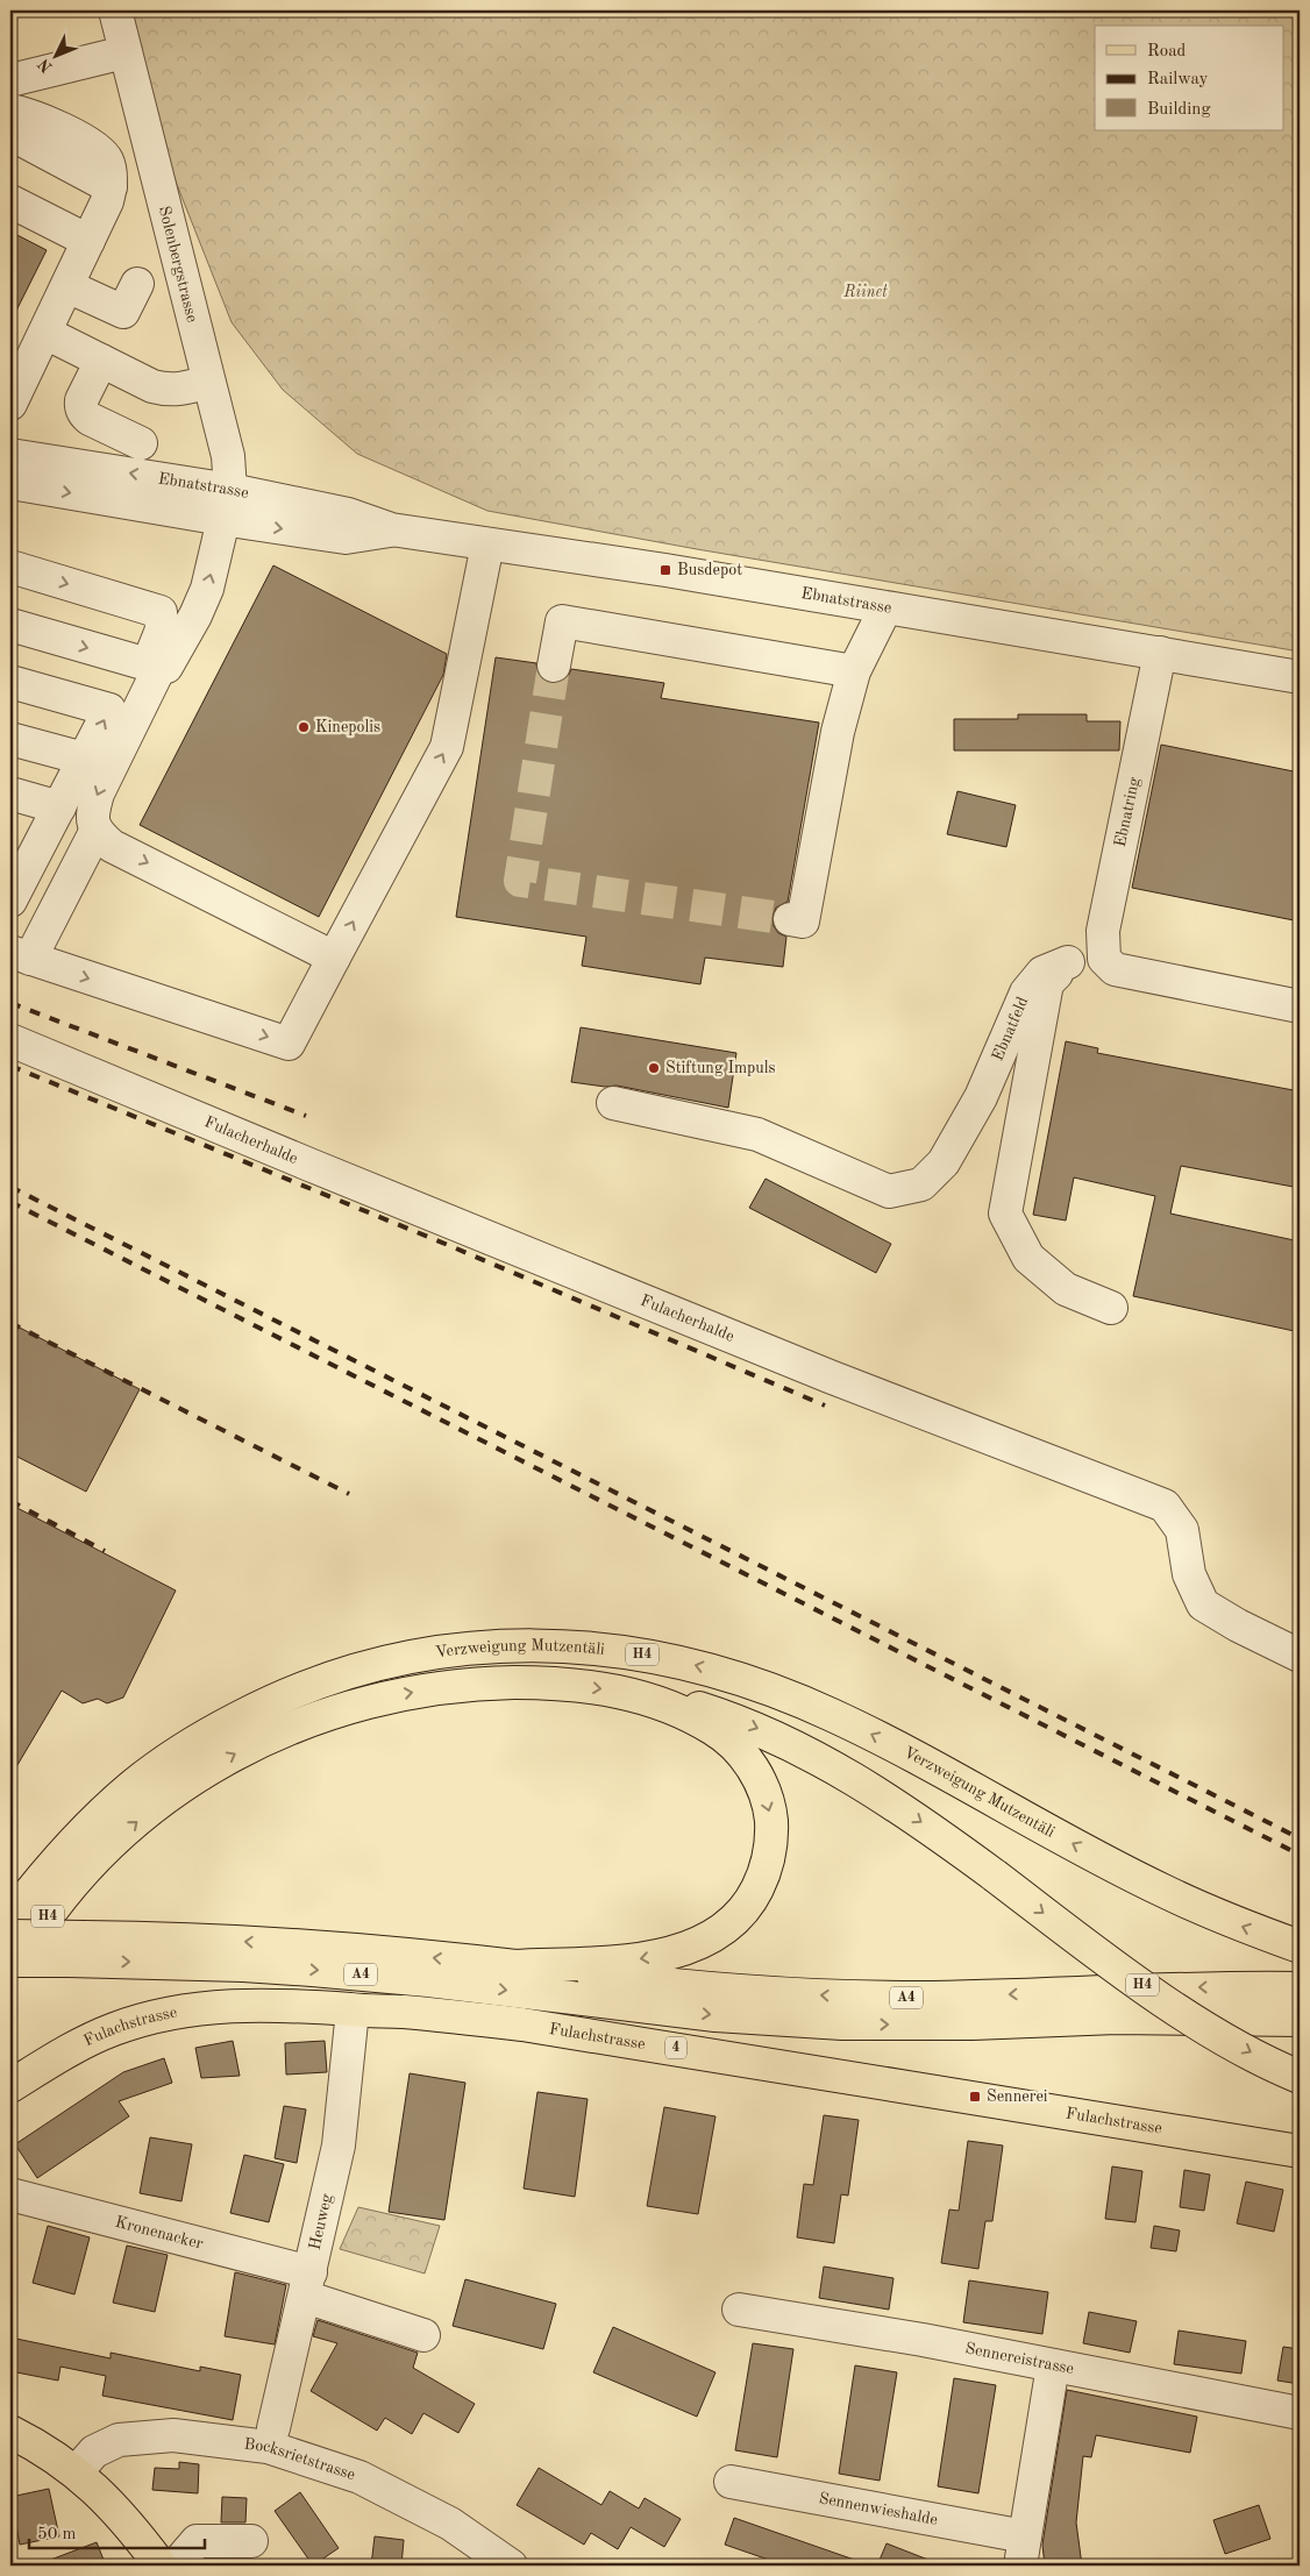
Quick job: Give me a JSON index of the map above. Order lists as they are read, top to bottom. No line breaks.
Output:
{"streets":{"main road":["Verzweigung Mutzentäli","H4","A4","Fulachstrasse","4"],"street":["Solenbergstrasse","Ebnatstrasse","Ebnatring","Ebnatfeld","Fulacherhalde","Heuweg","Kronenacker","Sennereistrasse","Bocksrietstrasse","Sennenwieshalde"]},"crossings":[["Solenbergstrasse","Ebnatstrasse"],["Ebnatstrasse","Ebnatring"],["H4","A4"],["Fulachstrasse","Heuweg"],["Heuweg","Kronenacker"],["Sennereistrasse","Sennenwieshalde"]],"parks":["Riinet"],"places":{"transit":["Busdepot","Sennerei"],"other":["Kinepolis","Stiftung Impuls"]},"legend":["Road","Railway","Building"],"scale_bar":"50 m","north":"bottom left"}
